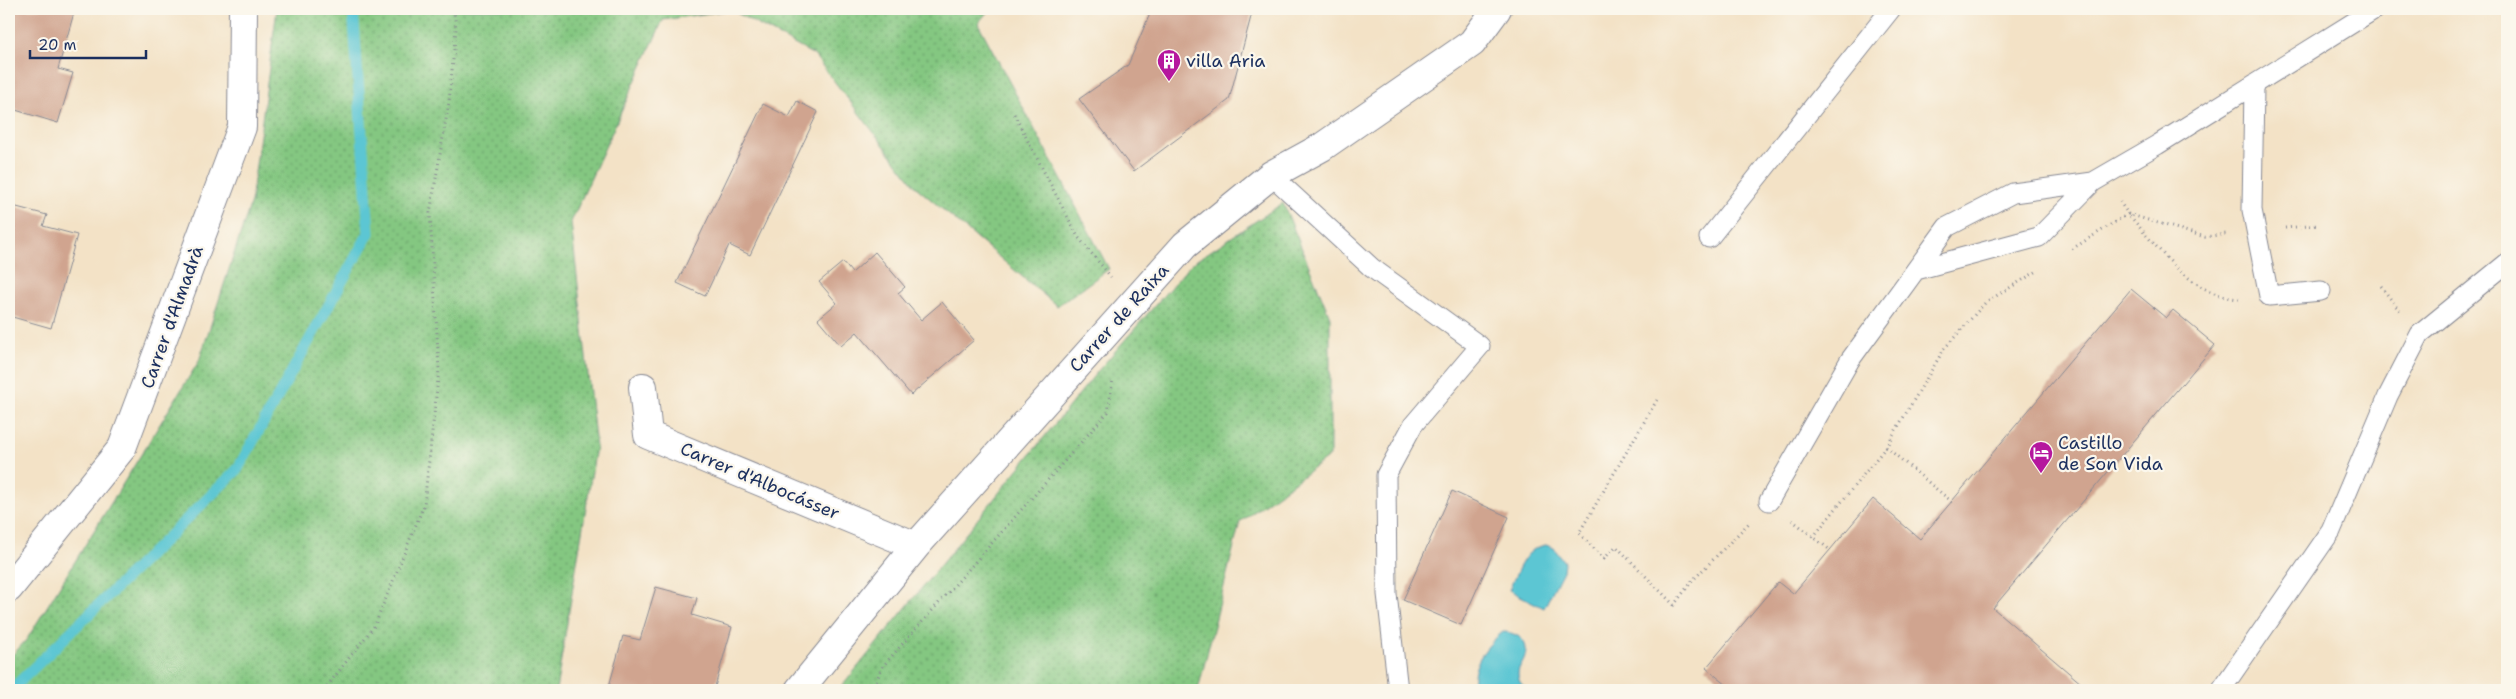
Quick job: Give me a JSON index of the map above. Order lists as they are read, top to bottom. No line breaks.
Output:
{"streets":{"street":["Carrer d'Almadrà","Carrer de Raixa","Carrer d'Albocásser"]},"crossings":[["Carrer de Raixa","Carrer d'Albocásser"]],"places":{"building":["villa Aria"],"hotel":["Castillo de Son Vida"]},"scale_bar":"20 m"}
